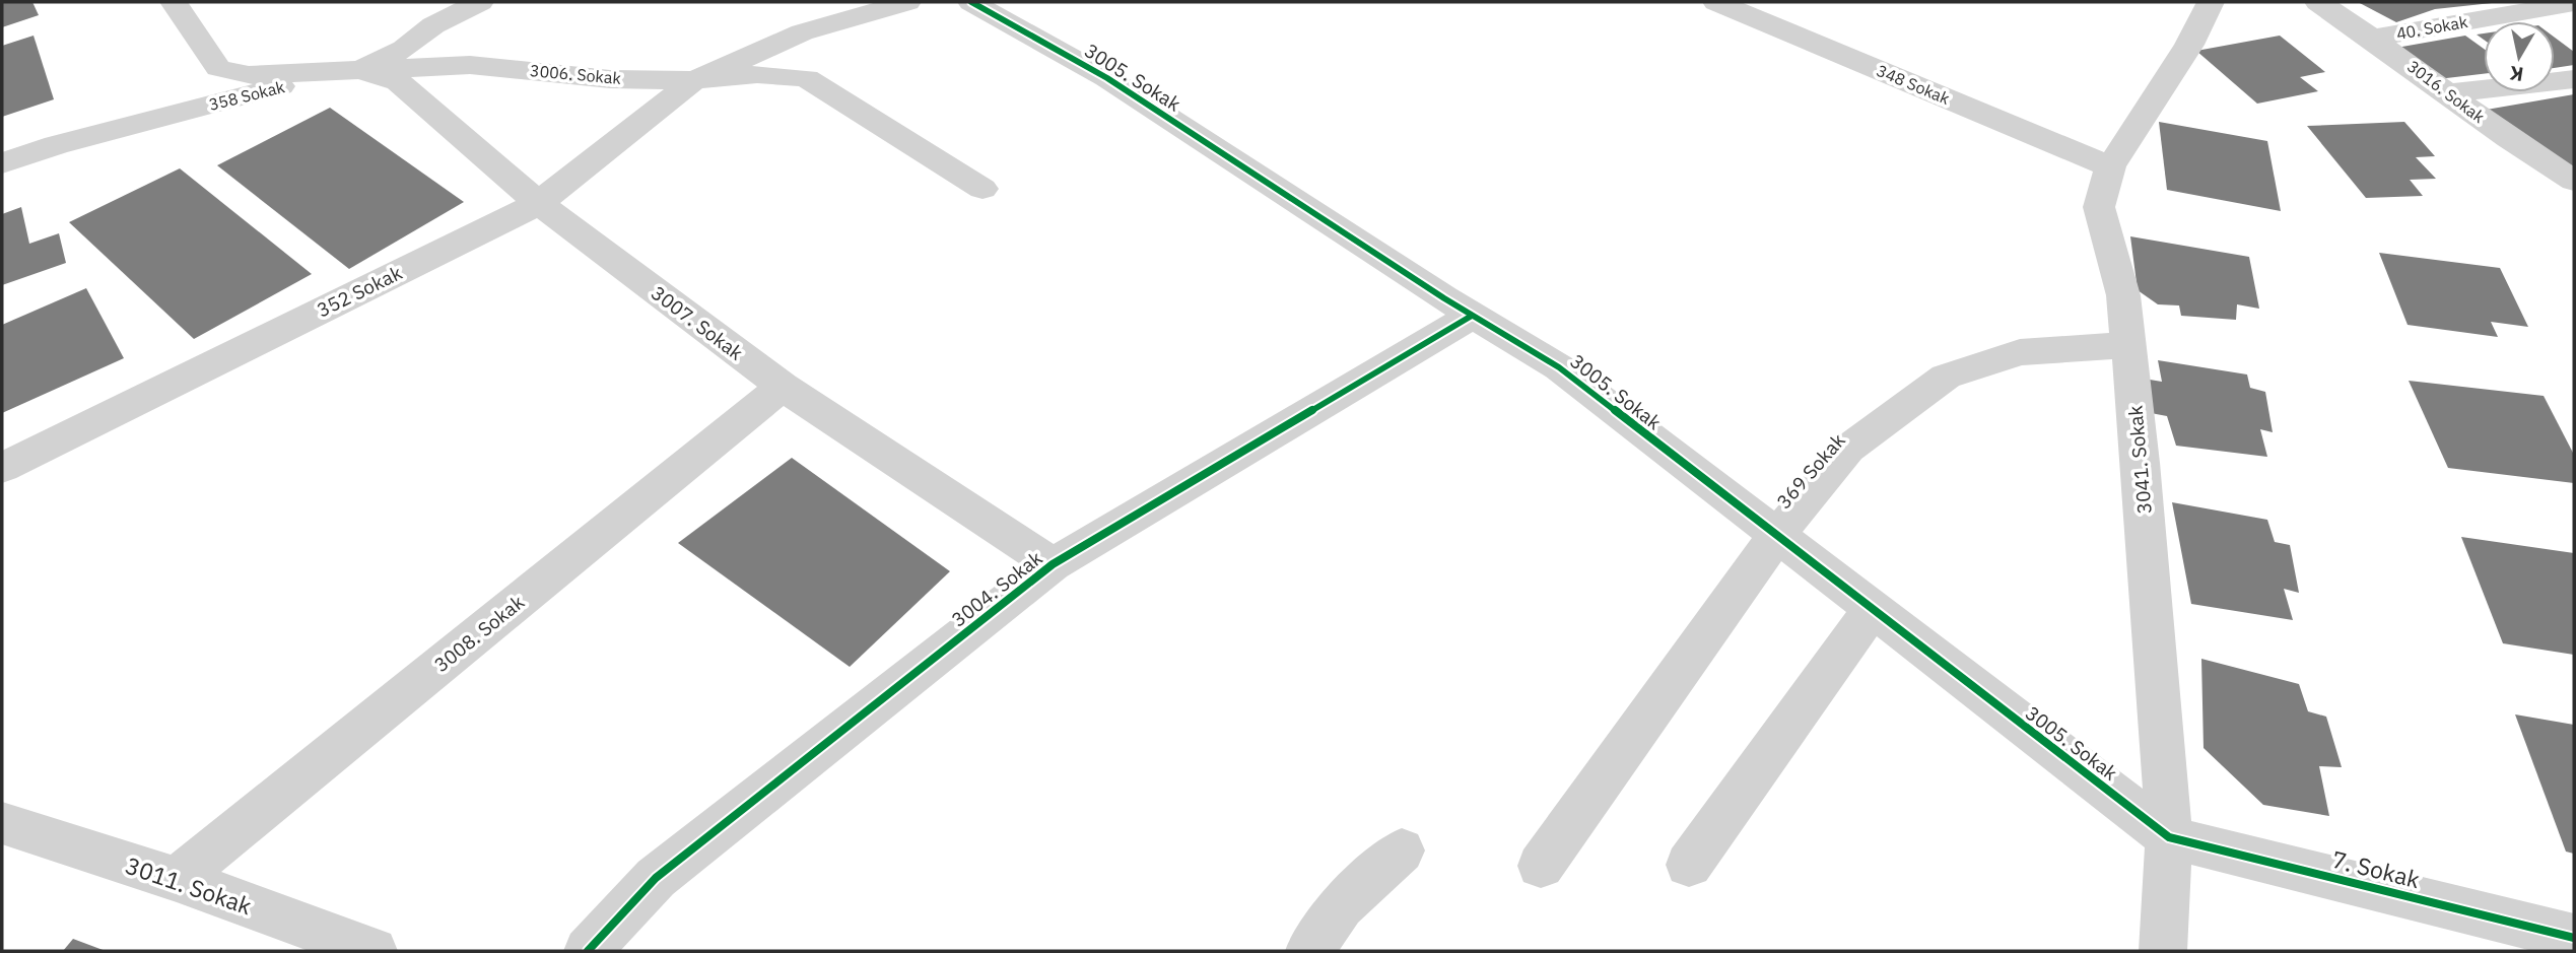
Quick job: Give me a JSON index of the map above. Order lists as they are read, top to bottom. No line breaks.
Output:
{"streets":{"street":["40. Sokak","3006. Sokak","3005. Sokak","348 Sokak","3016. Sokak","358 Sokak","352 Sokak","3007. Sokak","3041. Sokak","369 Sokak","3004. Sokak","3008. Sokak","7. Sokak","3011. Sokak"]},"crossings":[["40. Sokak","3016. Sokak"],["3006. Sokak","358 Sokak"],["3006. Sokak","352 Sokak"],["3006. Sokak","3007. Sokak"],["3005. Sokak","3041. Sokak"],["3005. Sokak","369 Sokak"],["3005. Sokak","3004. Sokak"],["3005. Sokak","7. Sokak"],["348 Sokak","3041. Sokak"],["358 Sokak","3007. Sokak"],["352 Sokak","3007. Sokak"],["3007. Sokak","3004. Sokak"],["3007. Sokak","3008. Sokak"],["3041. Sokak","369 Sokak"],["3041. Sokak","7. Sokak"],["3008. Sokak","3011. Sokak"]],"north":"bottom"}
